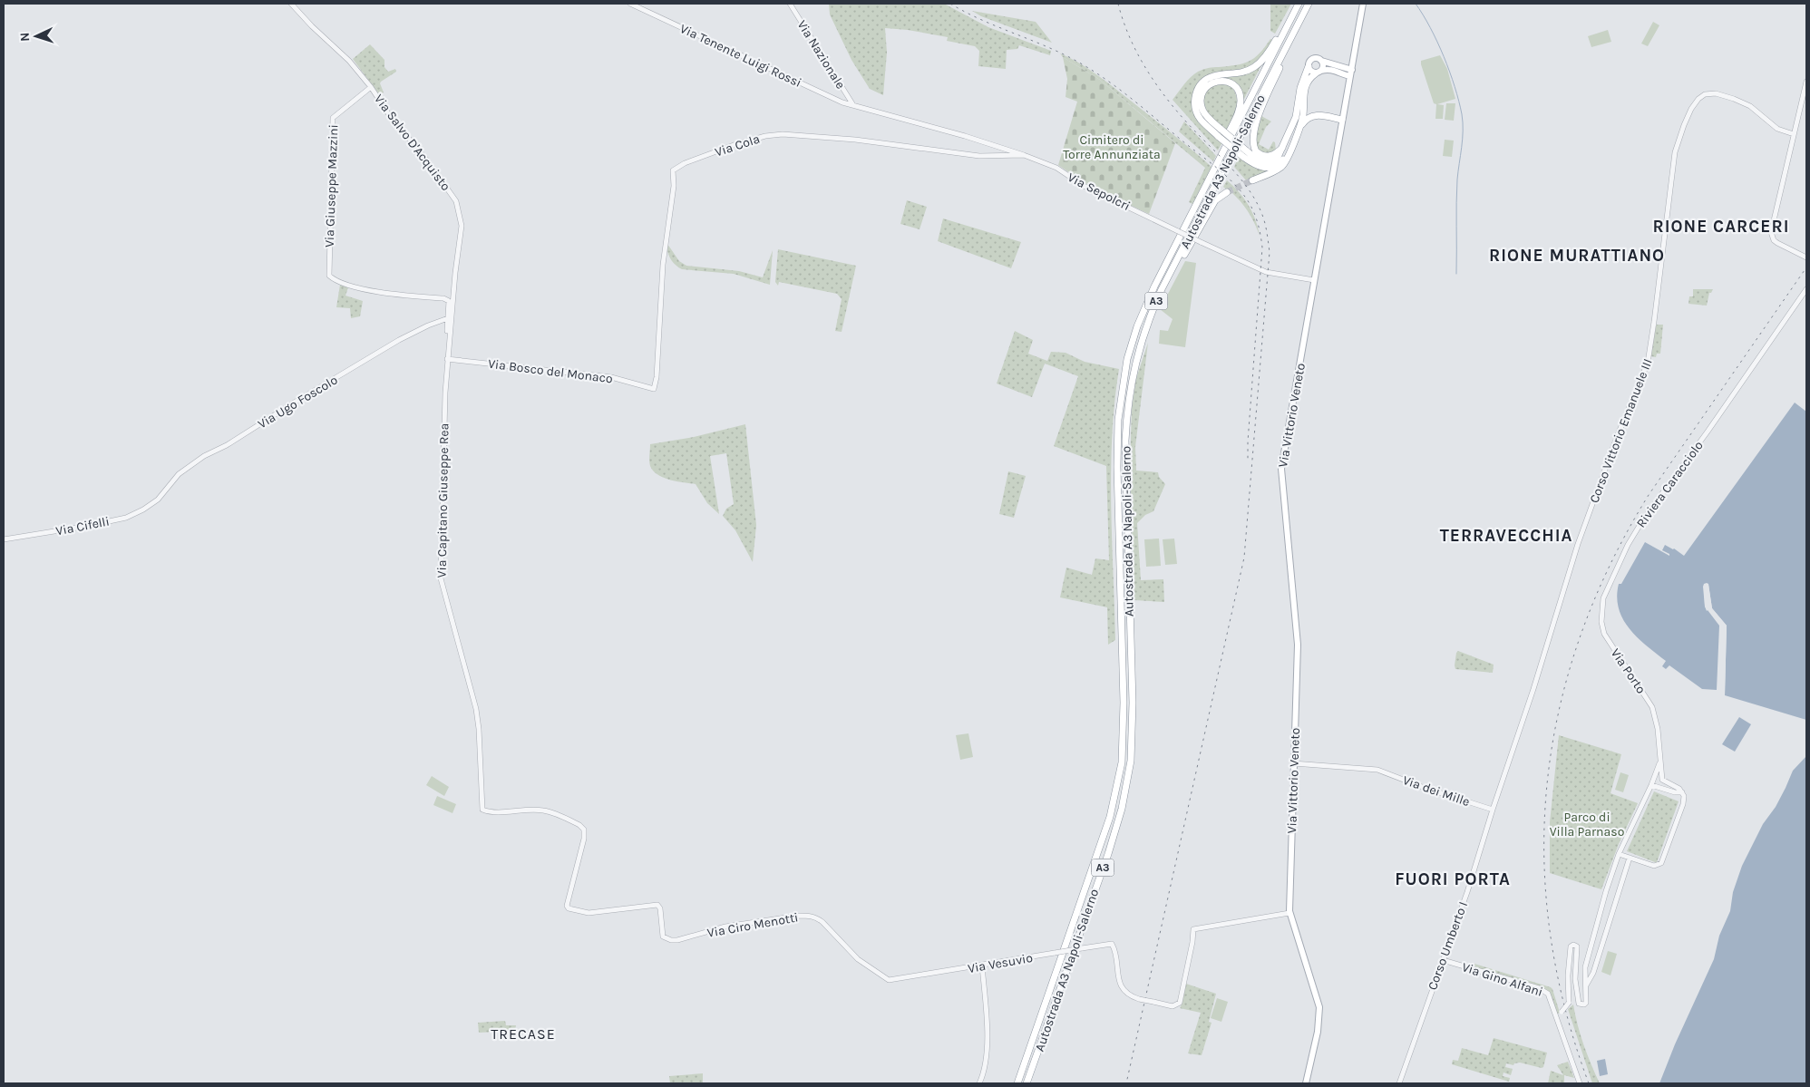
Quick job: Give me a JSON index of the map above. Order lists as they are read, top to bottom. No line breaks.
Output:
{"streets":{"highway":["Autostrada A3 Napoli-Salerno","A3"],"main road":["Via Vittorio Veneto"],"street":["Via Nazionale","Via Tenente Luigi Rossi","Via Salvo D'Acquisto","Via Cola","Via Giuseppe Mazzini","Via Sepolcri","Via Bosco del Monaco","Via Ugo Foscolo","Corso Vittorio Emanuele III","Riviera Caracciolo","Via Capitano Giuseppe Rea","Via Cifelli","Via Porto","Via dei Mille","Via Ciro Menotti","Corso Umberto I","Via Vesuvio","Via Gino Alfani"]},"crossings":[["Via Nazionale","Via Tenente Luigi Rossi"],["Via Nazionale","Via Sepolcri"],["Via Tenente Luigi Rossi","Via Sepolcri"],["Via Salvo D'Acquisto","Via Giuseppe Mazzini"],["Via Salvo D'Acquisto","Via Bosco del Monaco"],["Via Salvo D'Acquisto","Via Capitano Giuseppe Rea"],["Via Cola","Via Sepolcri"],["Via Cola","Via Bosco del Monaco"],["Via Giuseppe Mazzini","Via Ugo Foscolo"],["Via Sepolcri","Via Vittorio Veneto"],["Via Bosco del Monaco","Via Capitano Giuseppe Rea"],["Via Ugo Foscolo","Via Cifelli"],["Via Vittorio Veneto","Via dei Mille"],["Via Vittorio Veneto","Via Vesuvio"],["Corso Vittorio Emanuele III","Corso Umberto I"],["Riviera Caracciolo","Via Porto"],["Via Capitano Giuseppe Rea","Via Ciro Menotti"],["Via dei Mille","Corso Umberto I"],["Via Ciro Menotti","Via Vesuvio"],["Corso Umberto I","Via Gino Alfani"]],"districts":["RIONE CARCERI","RIONE MURATTIANO","TERRAVECCHIA","FUORI PORTA","TRECASE"],"parks":["Cimitero di Torre Annunziata","Parco di Villa Parnaso"],"north":"left"}
